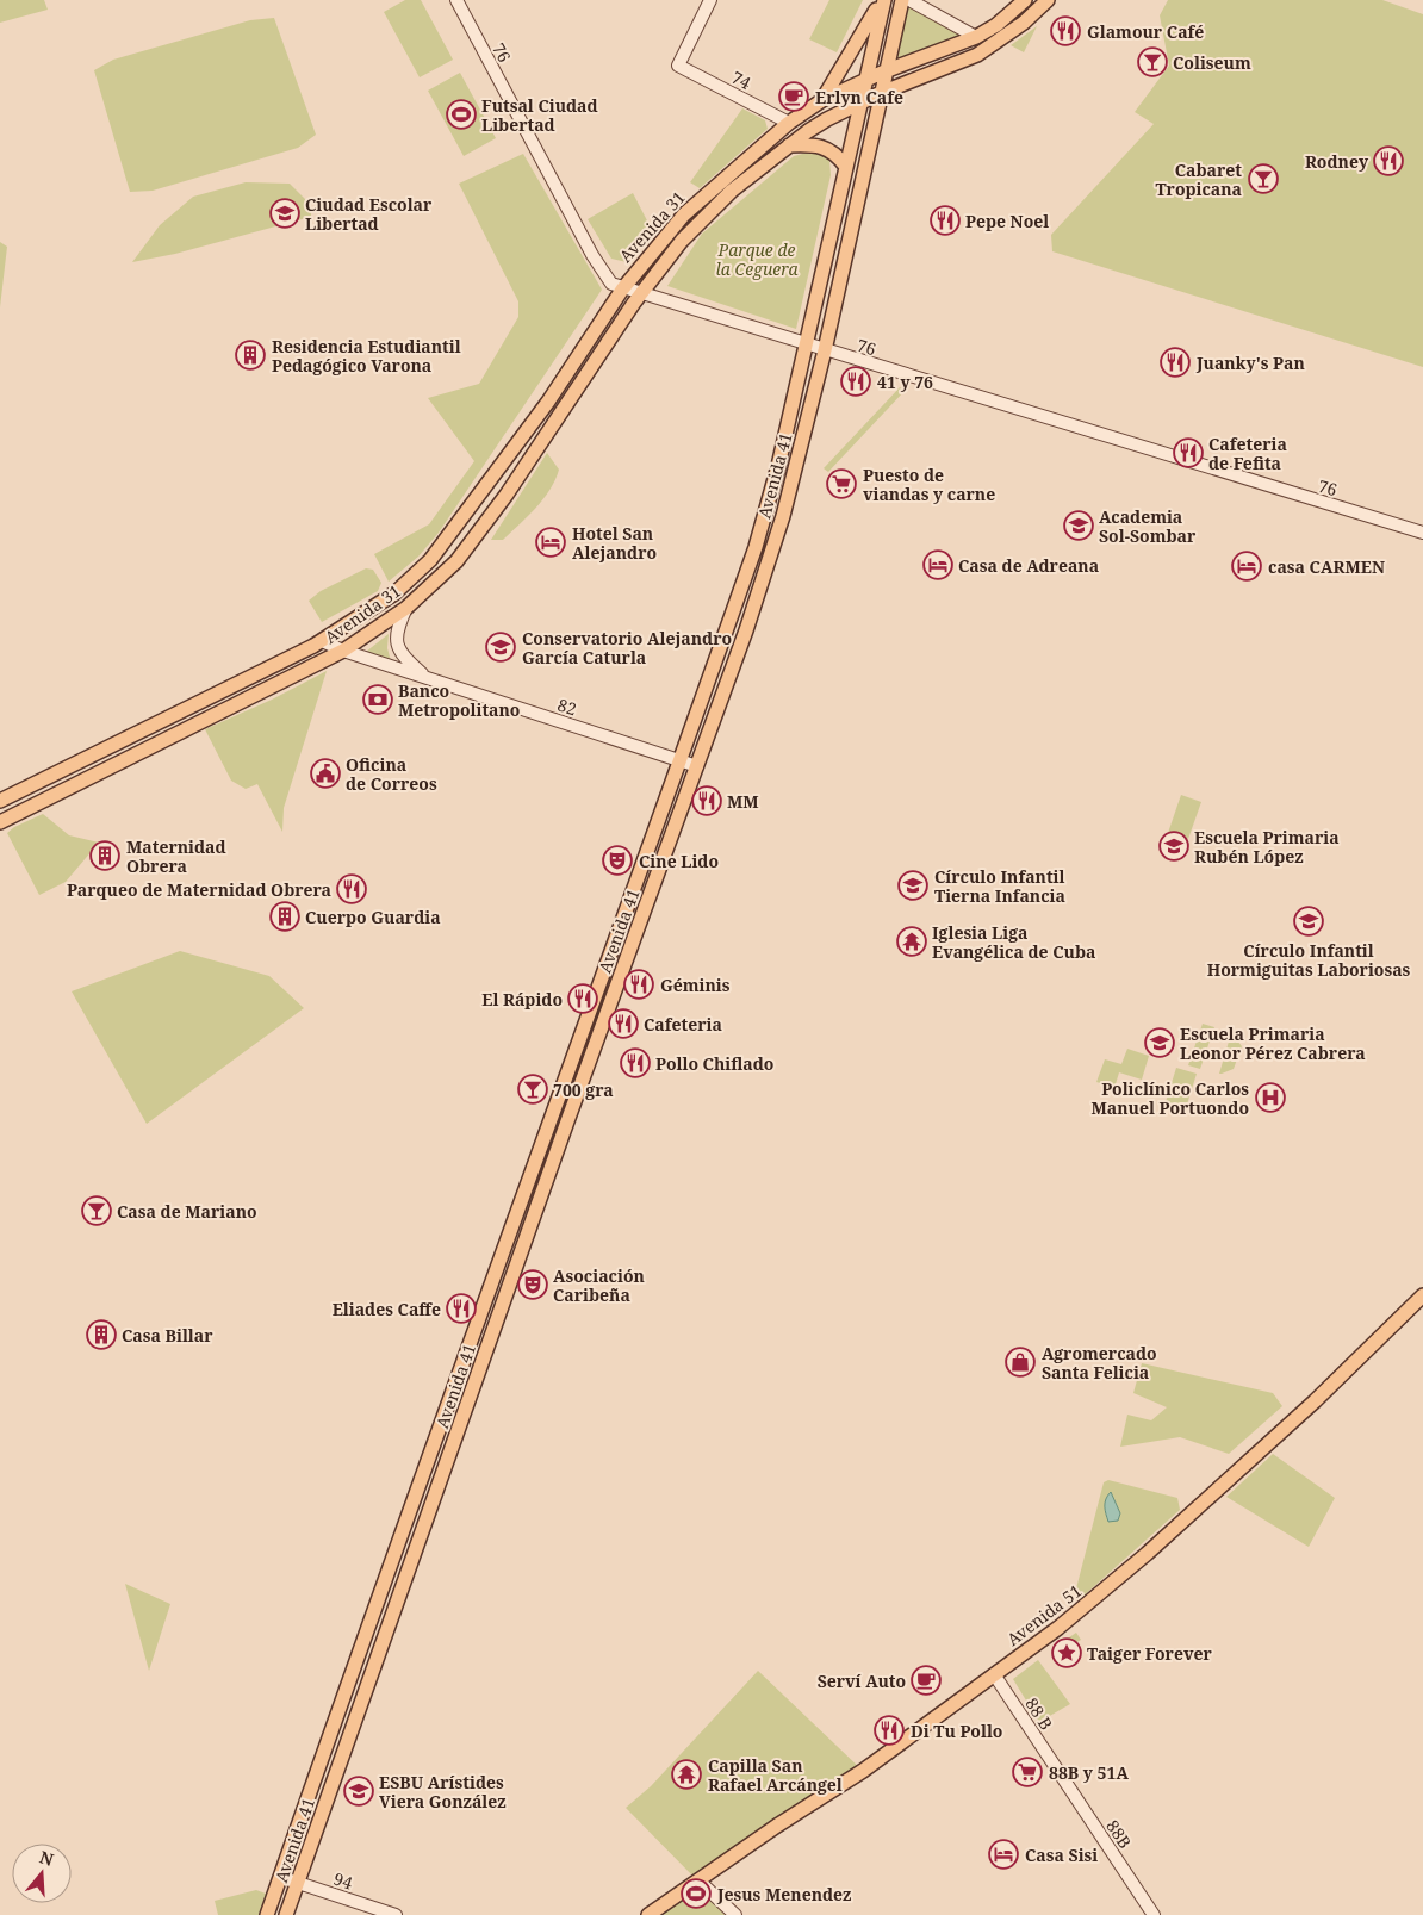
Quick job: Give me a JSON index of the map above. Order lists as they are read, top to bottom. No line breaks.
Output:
{"streets":{"main road":["Avenida 31","Avenida 41","Avenida 51"],"street":["76","74","82","88 B","88B","94"]},"crossings":[["76","Avenida 31"],["76","Avenida 41"],["74","Avenida 31"],["Avenida 31","Avenida 41"],["Avenida 31","82"],["Avenida 41","82"],["Avenida 41","94"],["Avenida 51","88 B"],["88 B","88B"]],"parks":["Parque de la Ceguera"],"places":{"restaurant":["Glamour Café","Rodney","Pepe Noel","Juanky's Pan","41 y 76","Cafeteria de Fefita","MM","Parqueo de Maternidad Obrera","Géminis","El Rápido","Cafeteria","Pollo Chiflado","Eliades Caffe","Di Tu Pollo"],"bar":["Coliseum","Cabaret Tropicana","700 gra","Casa de Mariano"],"cafe":["Erlyn Cafe","Serví Auto"],"sports":["Futsal Ciudad Libertad","Jesus Menendez"],"school or university":["Ciudad Escolar Libertad","Academia Sol-Sombar","Conservatorio Alejandro García Caturla","Escuela Primaria Rubén López","Círculo Infantil Tierna Infancia","Círculo Infantil Hormiguitas Laboriosas","Escuela Primaria Leonor Pérez Cabrera","ESBU Arístides Viera González"],"building":["Residencia Estudiantil Pedagógico Varona","Maternidad Obrera","Cuerpo Guardia","Casa Billar"],"supermarket":["Puesto de viandas y carne","88B y 51A"],"hotel":["Hotel San Alejandro","Casa de Adreana","casa CARMEN","Casa Sisi"],"bank":["Banco Metropolitano"],"public building":["Oficina de Correos"],"theatre":["Cine Lido","Asociación Caribeña"],"temple":["Iglesia Liga Evangélica de Cuba","Capilla San Rafael Arcángel"],"hospital":["Policlínico Carlos Manuel Portuondo"],"shop":["Agromercado Santa Felicia"],"place":["Taiger Forever"]},"north":"top"}
